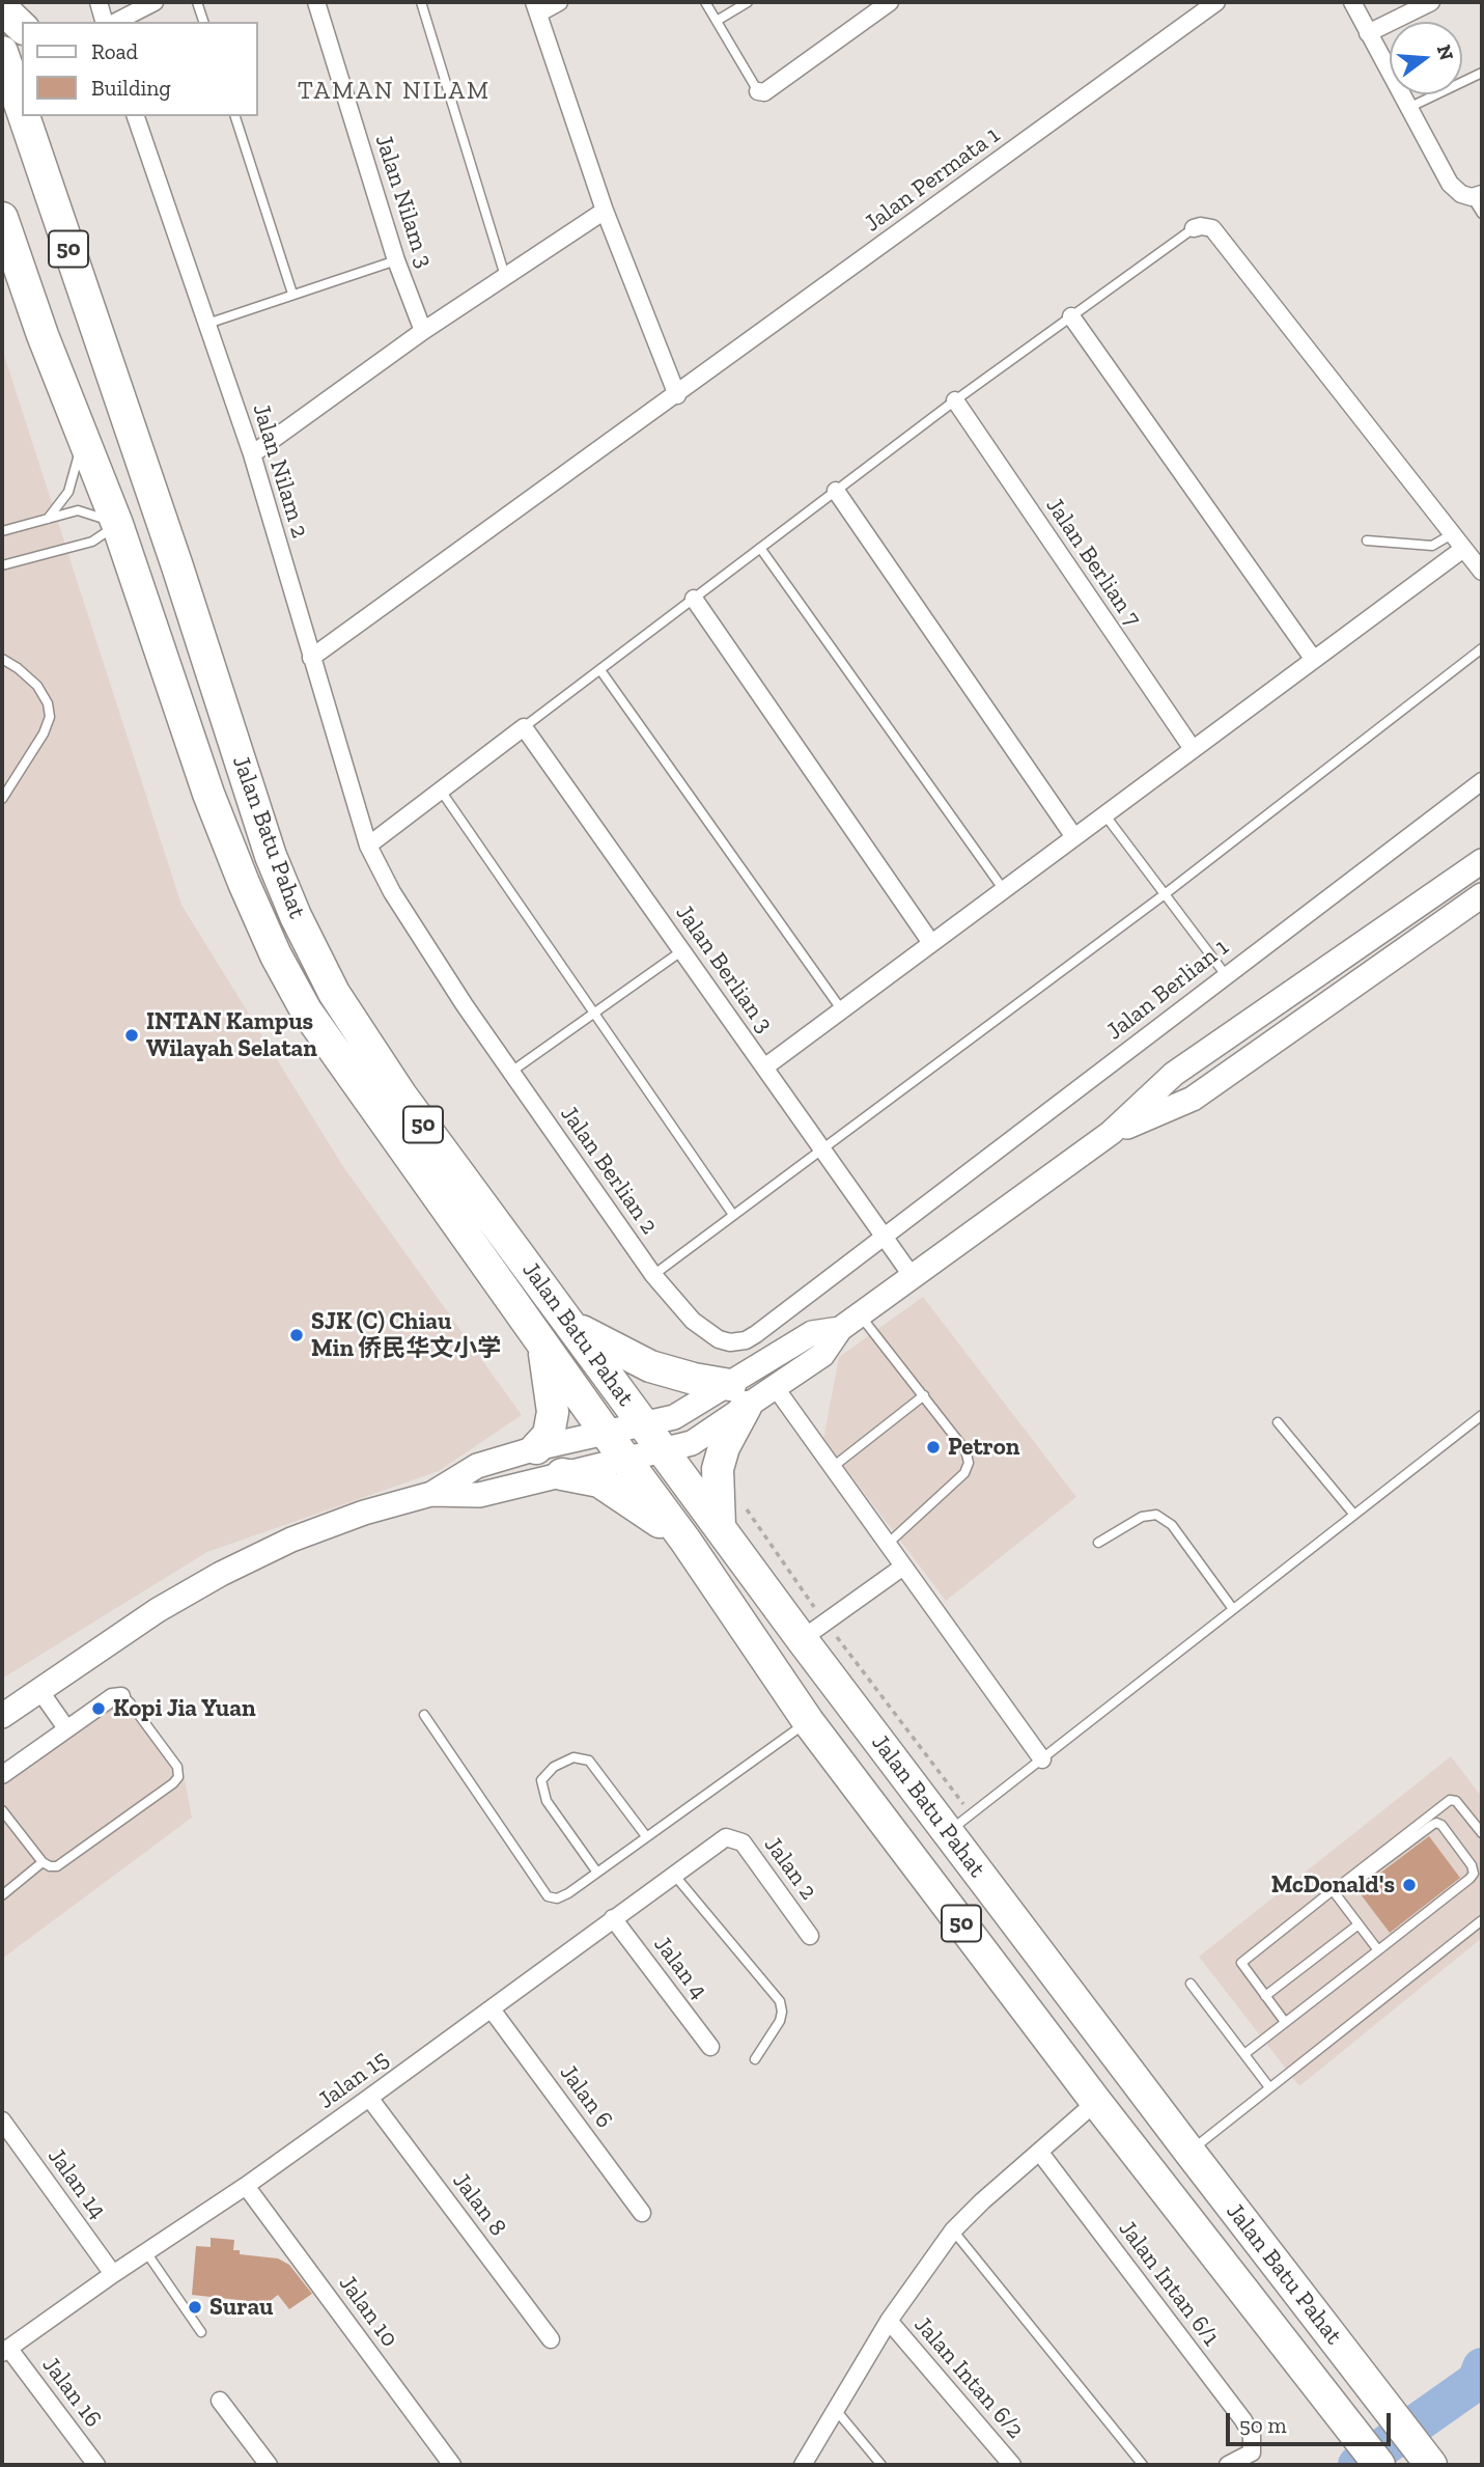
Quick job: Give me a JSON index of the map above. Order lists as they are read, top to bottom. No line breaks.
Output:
{"streets":{"highway":["50","Jalan Batu Pahat"],"street":["Jalan Permata 1","Jalan Nilam 3","Jalan Nilam 2","Jalan Berlian 7","Jalan Berlian 3","Jalan Berlian 1","Jalan Berlian 2","Jalan 2","Jalan 4","Jalan 15","Jalan 6","Jalan 14","Jalan 8","Jalan Intan 6/1","Jalan 10","Jalan Intan 6/2","Jalan 16"]},"crossings":[["Jalan Permata 1","Jalan Nilam 2"],["Jalan Nilam 2","Jalan Berlian 2"],["Jalan Berlian 3","Jalan Berlian 1"],["Jalan Berlian 3","Jalan Berlian 2"],["Jalan Berlian 1","Jalan Berlian 2"],["Jalan 2","Jalan 15"],["Jalan 4","Jalan 15"],["Jalan 15","Jalan 6"],["Jalan 15","Jalan 14"],["Jalan 15","Jalan 8"],["Jalan 15","Jalan 10"],["Jalan 15","Jalan 16"]],"districts":["TAMAN NILAM"],"places":["INTAN Kampus Wilayah Selatan","SJK (C) Chiau Min 侨民华文小学","Petron","Kopi Jia Yuan","McDonald's","Surau"],"legend":["Road","Building"],"scale_bar":"50 m","north":"right"}
